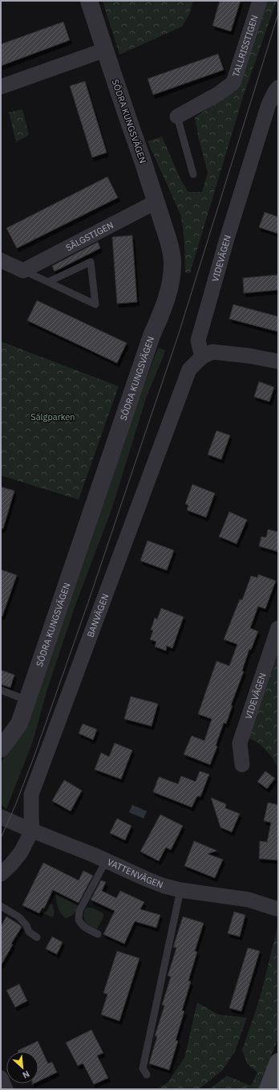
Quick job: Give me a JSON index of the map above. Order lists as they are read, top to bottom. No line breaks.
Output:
{"streets":{"street":["TALLRISSTIGEN","SÖDRA KUNGSVÄGEN","SÄLGSTIGEN","VIDEVÄGEN","BANVÄGEN","VATTENVÄGEN"]},"crossings":[["SÖDRA KUNGSVÄGEN","SÄLGSTIGEN"],["VIDEVÄGEN","BANVÄGEN"],["BANVÄGEN","VATTENVÄGEN"]],"parks":["Sälgparken"],"north":"bottom right"}
